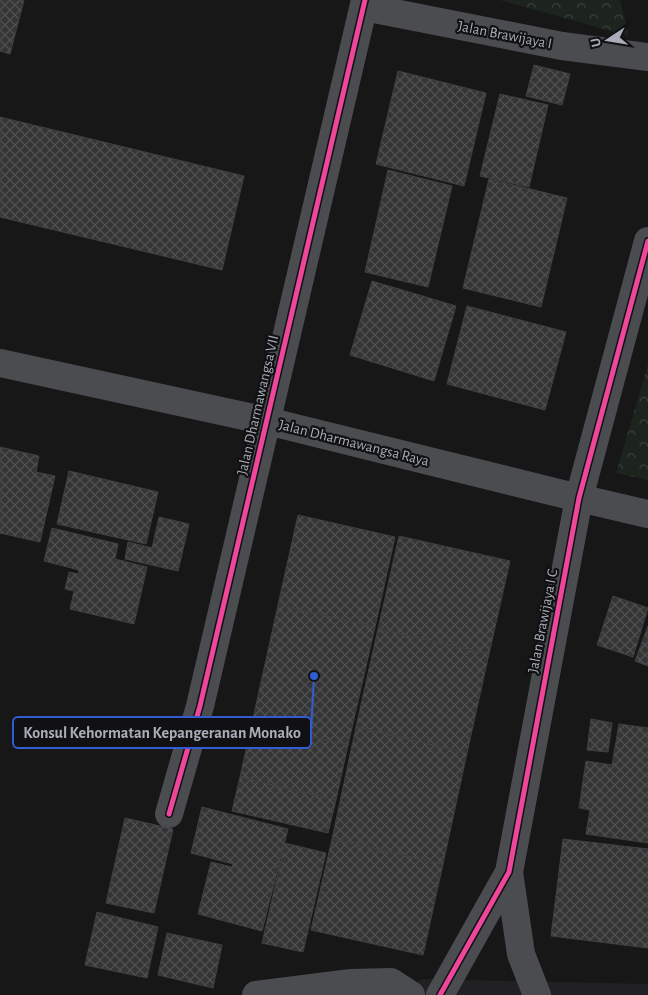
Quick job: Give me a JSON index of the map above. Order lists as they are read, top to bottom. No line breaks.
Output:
{"streets":{"street":["Jalan Brawijaya I","Jalan Dharmawangsa VII","Jalan Dharmawangsa Raya","Jalan Brawijaya I C"]},"crossings":[["Jalan Brawijaya I","Jalan Dharmawangsa VII"],["Jalan Dharmawangsa VII","Jalan Dharmawangsa Raya"],["Jalan Dharmawangsa Raya","Jalan Brawijaya I C"]],"places":["Konsul Kehormatan Kepangeranan Monako"],"north":"left"}
